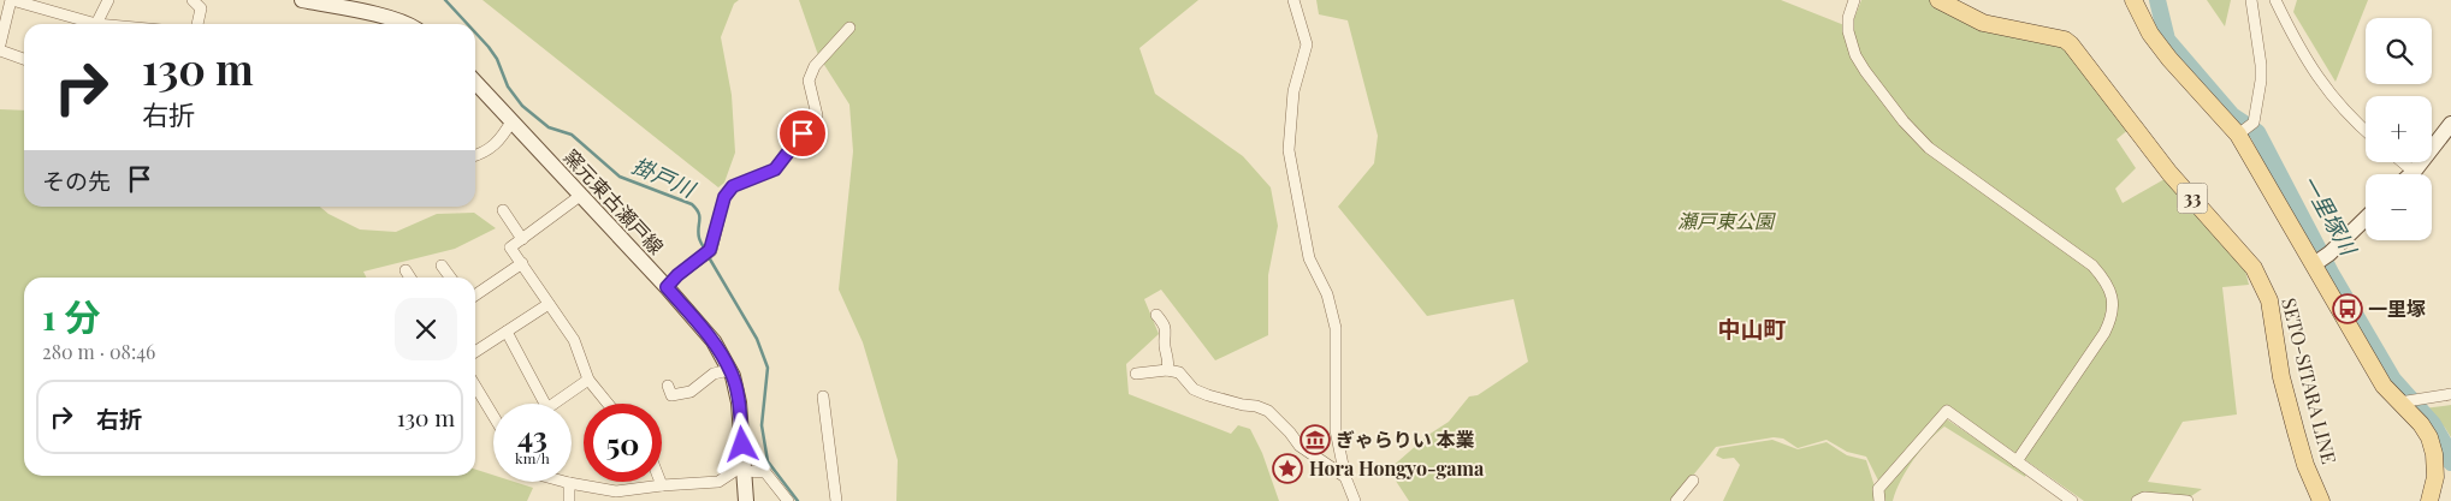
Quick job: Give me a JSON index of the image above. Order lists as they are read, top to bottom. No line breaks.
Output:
{"streets":{"main road":["33","窯元東古瀬戸線","SETO-SITARA LINE"]},"districts":["中山町"],"water":["掛戸川","一里塚川"],"parks":["瀬戸東公園"],"places":{"bus stop":["一里塚"],"museum":["ぎゃらりい 本業"],"place":["Hora Hongyo-gama"]},"page":{"map_buttons":["+","−"],"turn":["130 m","右折"],"then":"その先","heading":["1 分","280 m · 08:46"],"list":[{"name":"右折","value":"130 m"}],"speed":"43 km/h","limit":"50"}}
